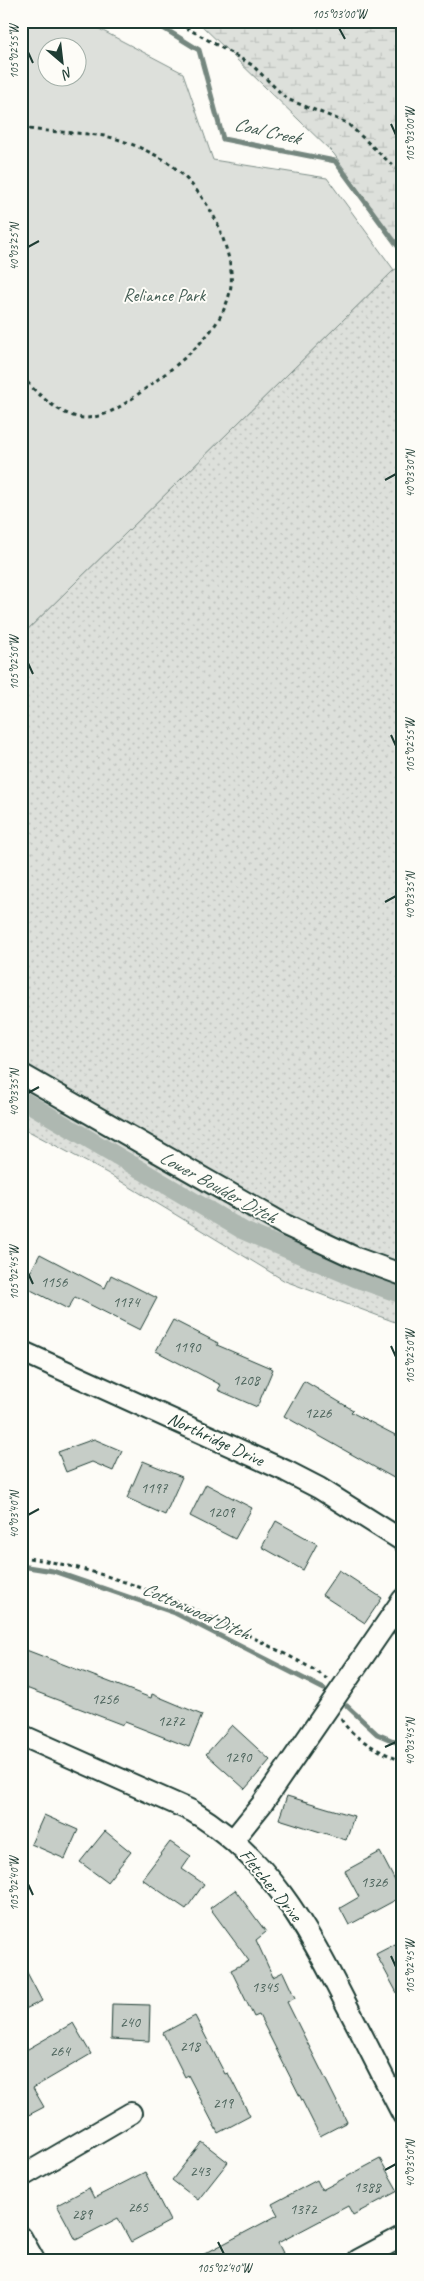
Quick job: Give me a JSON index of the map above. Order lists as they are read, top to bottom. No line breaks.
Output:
{"streets":{"street":["Northridge Drive","Fletcher Drive"]},"water":["Coal Creek","Lower Boulder Ditch","Cottonwood Ditch"],"parks":["Reliance Park"],"house_numbers":["1156","1174","1190","1208","1226","1197","1209","1256","1272","1290","1326","1345","240","218","264","219","243","1388","265","1372","289"],"north":"bottom right","coordinates":["105°03'00\"W","105°02'55\"W","40°03'25\"N","40°03'30\"N","105°02'50\"W","40°03'35\"N","105°02'45\"W","40°03'40\"N","40°03'45\"N","105°02'40\"W","40°03'50\"N"]}
